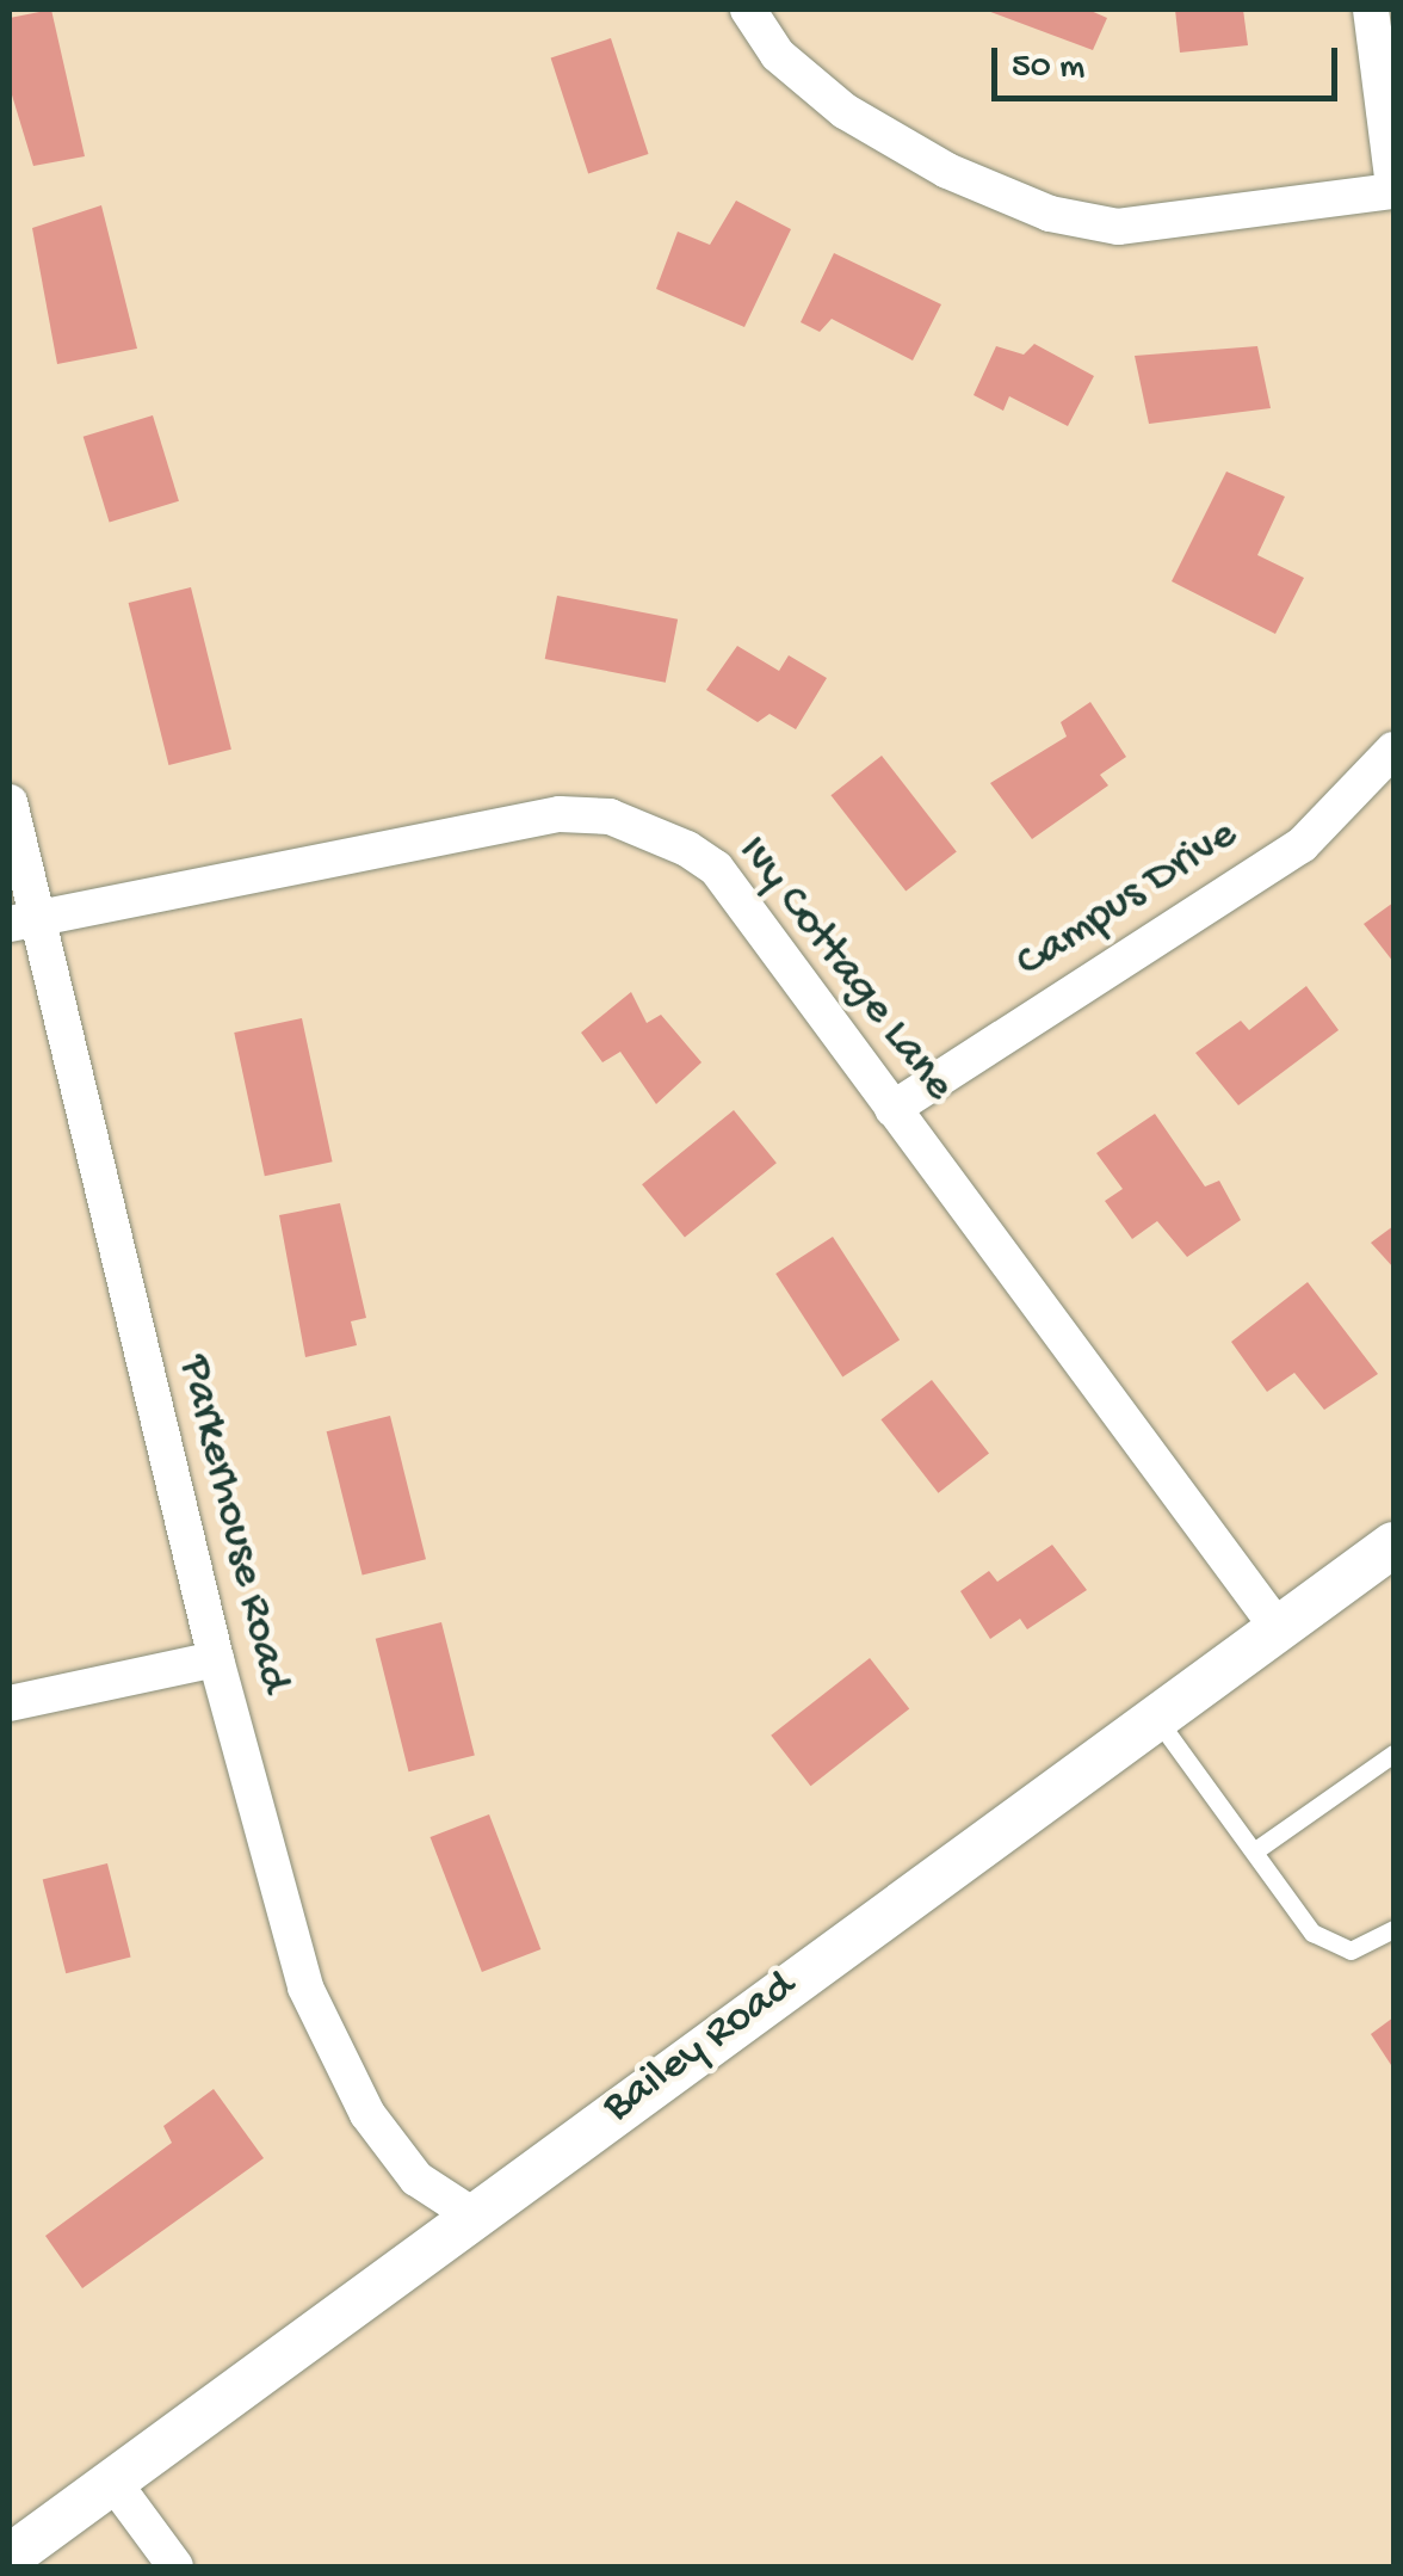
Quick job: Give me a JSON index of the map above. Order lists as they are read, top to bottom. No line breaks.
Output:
{"streets":{"street":["Campus Drive","Ivy Cottage Lane","Parkerhouse Road","Bailey Road"]},"crossings":[["Campus Drive","Ivy Cottage Lane"],["Ivy Cottage Lane","Parkerhouse Road"],["Ivy Cottage Lane","Bailey Road"],["Parkerhouse Road","Bailey Road"]],"scale_bar":"50 m"}
